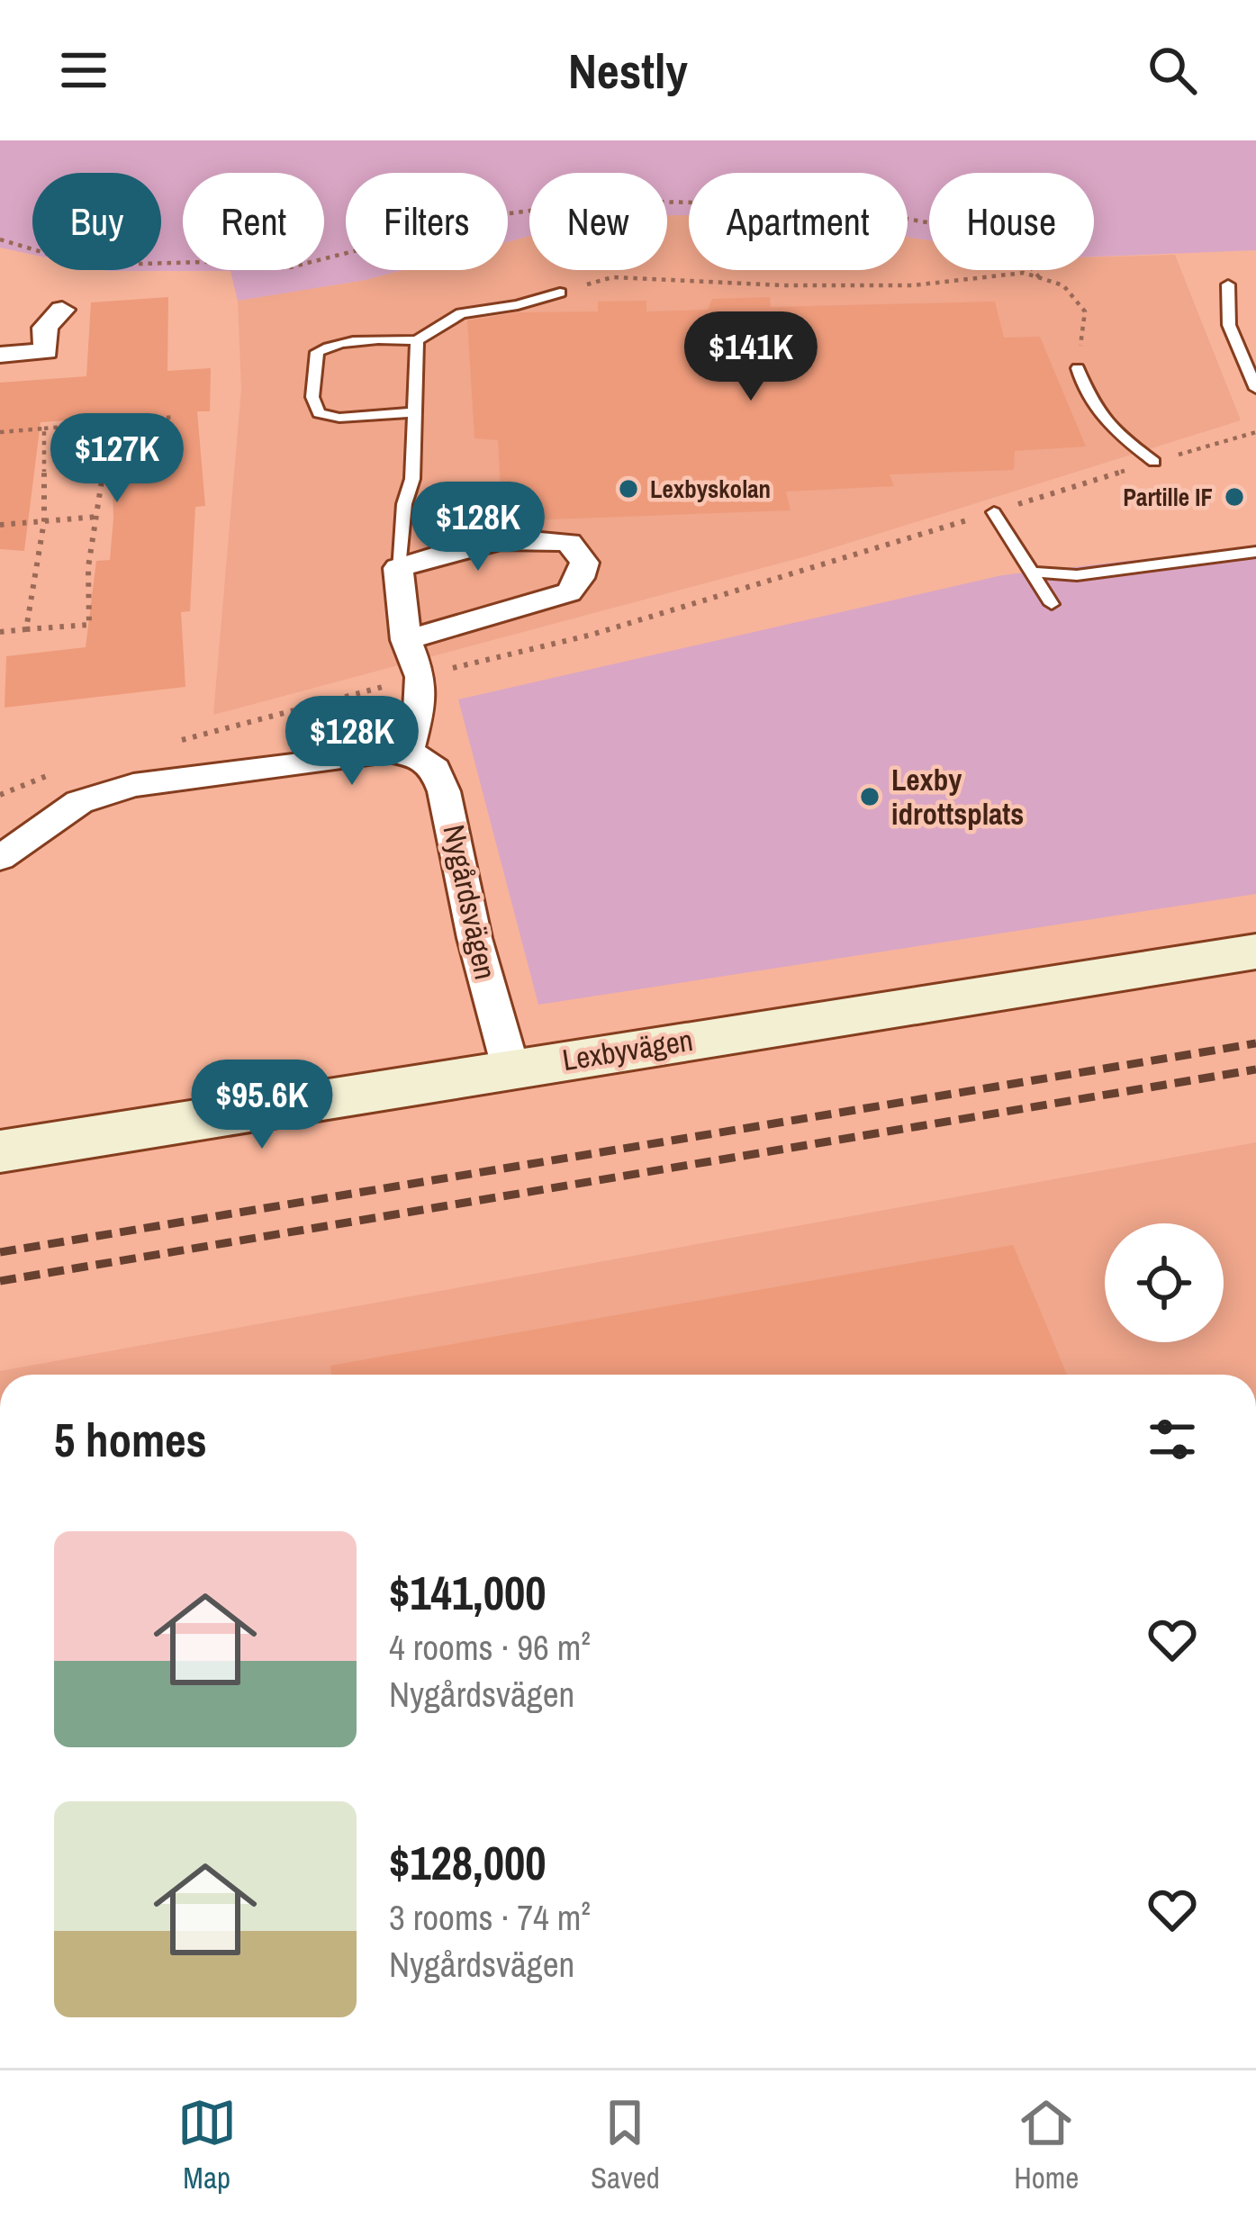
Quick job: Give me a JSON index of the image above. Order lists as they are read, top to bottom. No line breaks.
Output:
{"streets":{"street":["Nygårdsvägen","Lexbyvägen"]},"crossings":[["Nygårdsvägen","Lexbyvägen"]],"places":["Lexbyskolan","Partille IF","Lexby idrottsplats"],"page":{"header":"Nestly","chip":["Buy","Rent","Filters","New","Apartment","House"],"price":["$141K","$127K","$128K","$128K","$95.6K"],"heading":"5 homes","list":[{"name":"$141,000","note":"4 rooms · 96 m² · Nygårdsvägen"},{"name":"$128,000","note":"3 rooms · 74 m² · Nygårdsvägen"}],"tabs":["Map","Saved","Home"]}}
